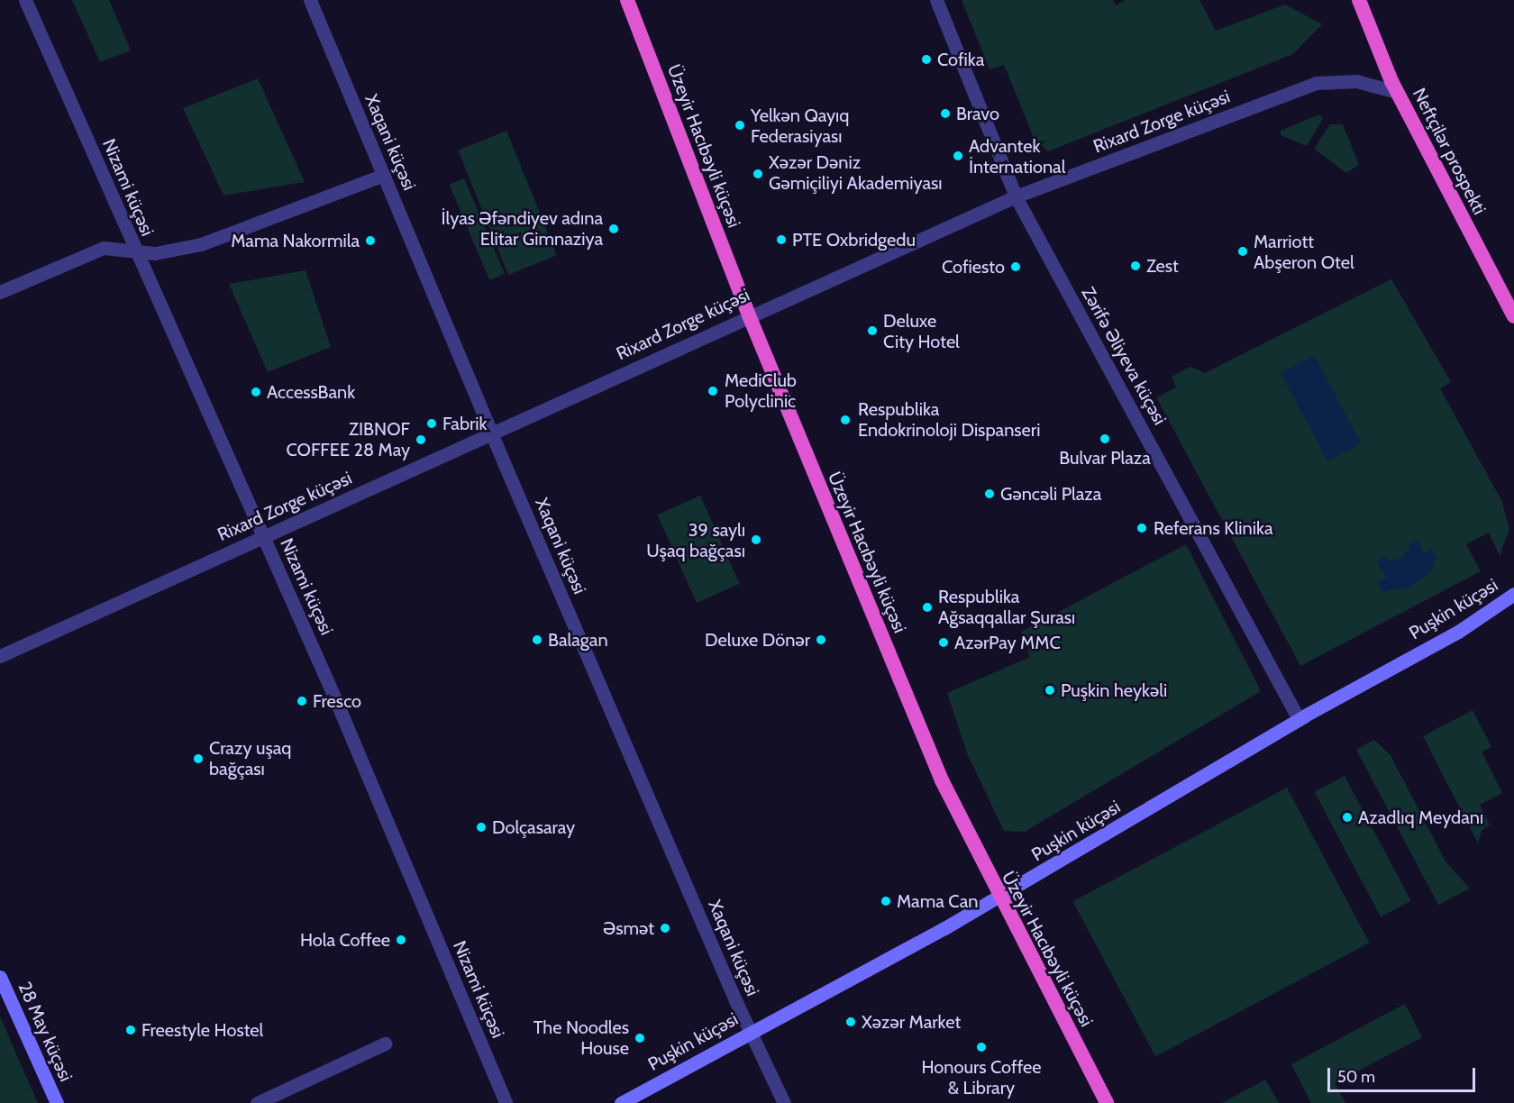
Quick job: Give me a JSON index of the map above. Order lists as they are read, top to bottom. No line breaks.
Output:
{"streets":{"highway":["Üzeyir Hacıbəyli küçəsi","Neftçilər prospekti"],"main road":["Puşkin küçəsi","28 May küçəsi"],"street":["Rixard Zorge küçəsi","Xaqani küçəsi","Nizami küçəsi","Zərifə Əliyeva küçəsi"]},"crossings":[["Rixard Zorge küçəsi","Xaqani küçəsi"],["Rixard Zorge küçəsi","Üzeyir Hacıbəyli küçəsi"],["Rixard Zorge küçəsi","Neftçilər prospekti"],["Rixard Zorge küçəsi","Nizami küçəsi"],["Rixard Zorge küçəsi","Zərifə Əliyeva küçəsi"],["Xaqani küçəsi","Puşkin küçəsi"],["Üzeyir Hacıbəyli küçəsi","Puşkin küçəsi"],["Zərifə Əliyeva küçəsi","Puşkin küçəsi"]],"places":["Cofika","Bravo","Yelkən Qayıq Federasiyası","Advantek İnternational","Xəzər Dəniz Gəmiçiliyi Akademiyası","İlyas Əfəndiyev adına Elitar Gimnaziya","PTE Oxbridgedu","Mama Nakormila","Marriott Abşeron Otel","Zest","Cofiesto","Deluxe City Hotel","MediClub Polyclinic","AccessBank","Respublika Endokrinoloji Dispanseri","Fabrik","Bulvar Plaza","ZIBNOF COFFEE 28 May","Gəncəli Plaza","Referans Klinika","39 saylı Uşaq bağçası","Respublika Ağsaqqallar Şurası","Balagan","Deluxe Dönər","AzərPay MMC","Puşkin heykəli","Fresco","Crazy uşaq bağçası","Azadlıq Meydanı","Dolçasaray","Mama Can","Əsmət","Hola Coffee","Xəzər Market","Freestyle Hostel","The Noodles House","Honours Coffee & Library"],"scale_bar":"50 m"}
